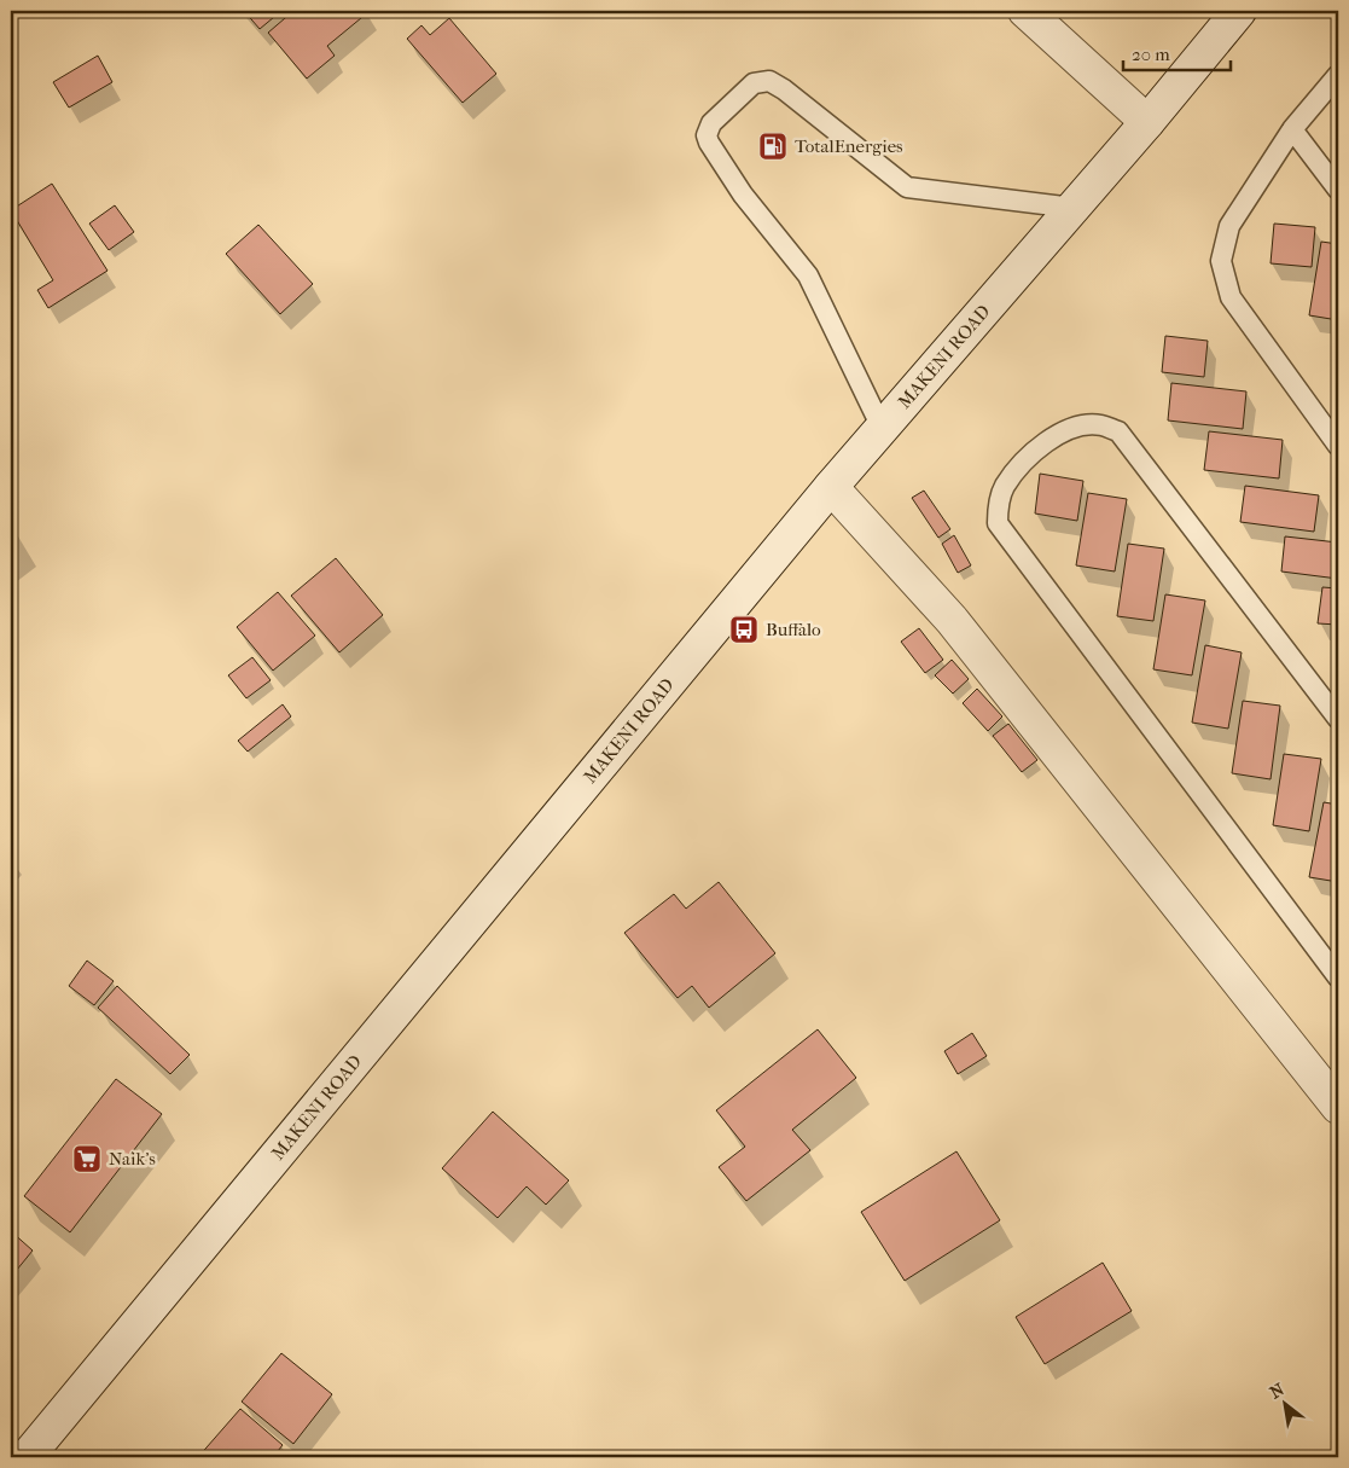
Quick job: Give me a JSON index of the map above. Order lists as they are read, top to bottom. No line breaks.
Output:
{"streets":{"main road":["MAKENI ROAD"]},"places":{"fuel station":["TotalEnergies"],"bus stop":["Buffalo"],"supermarket":["Naik's"]},"scale_bar":"20 m","north":"top left"}
